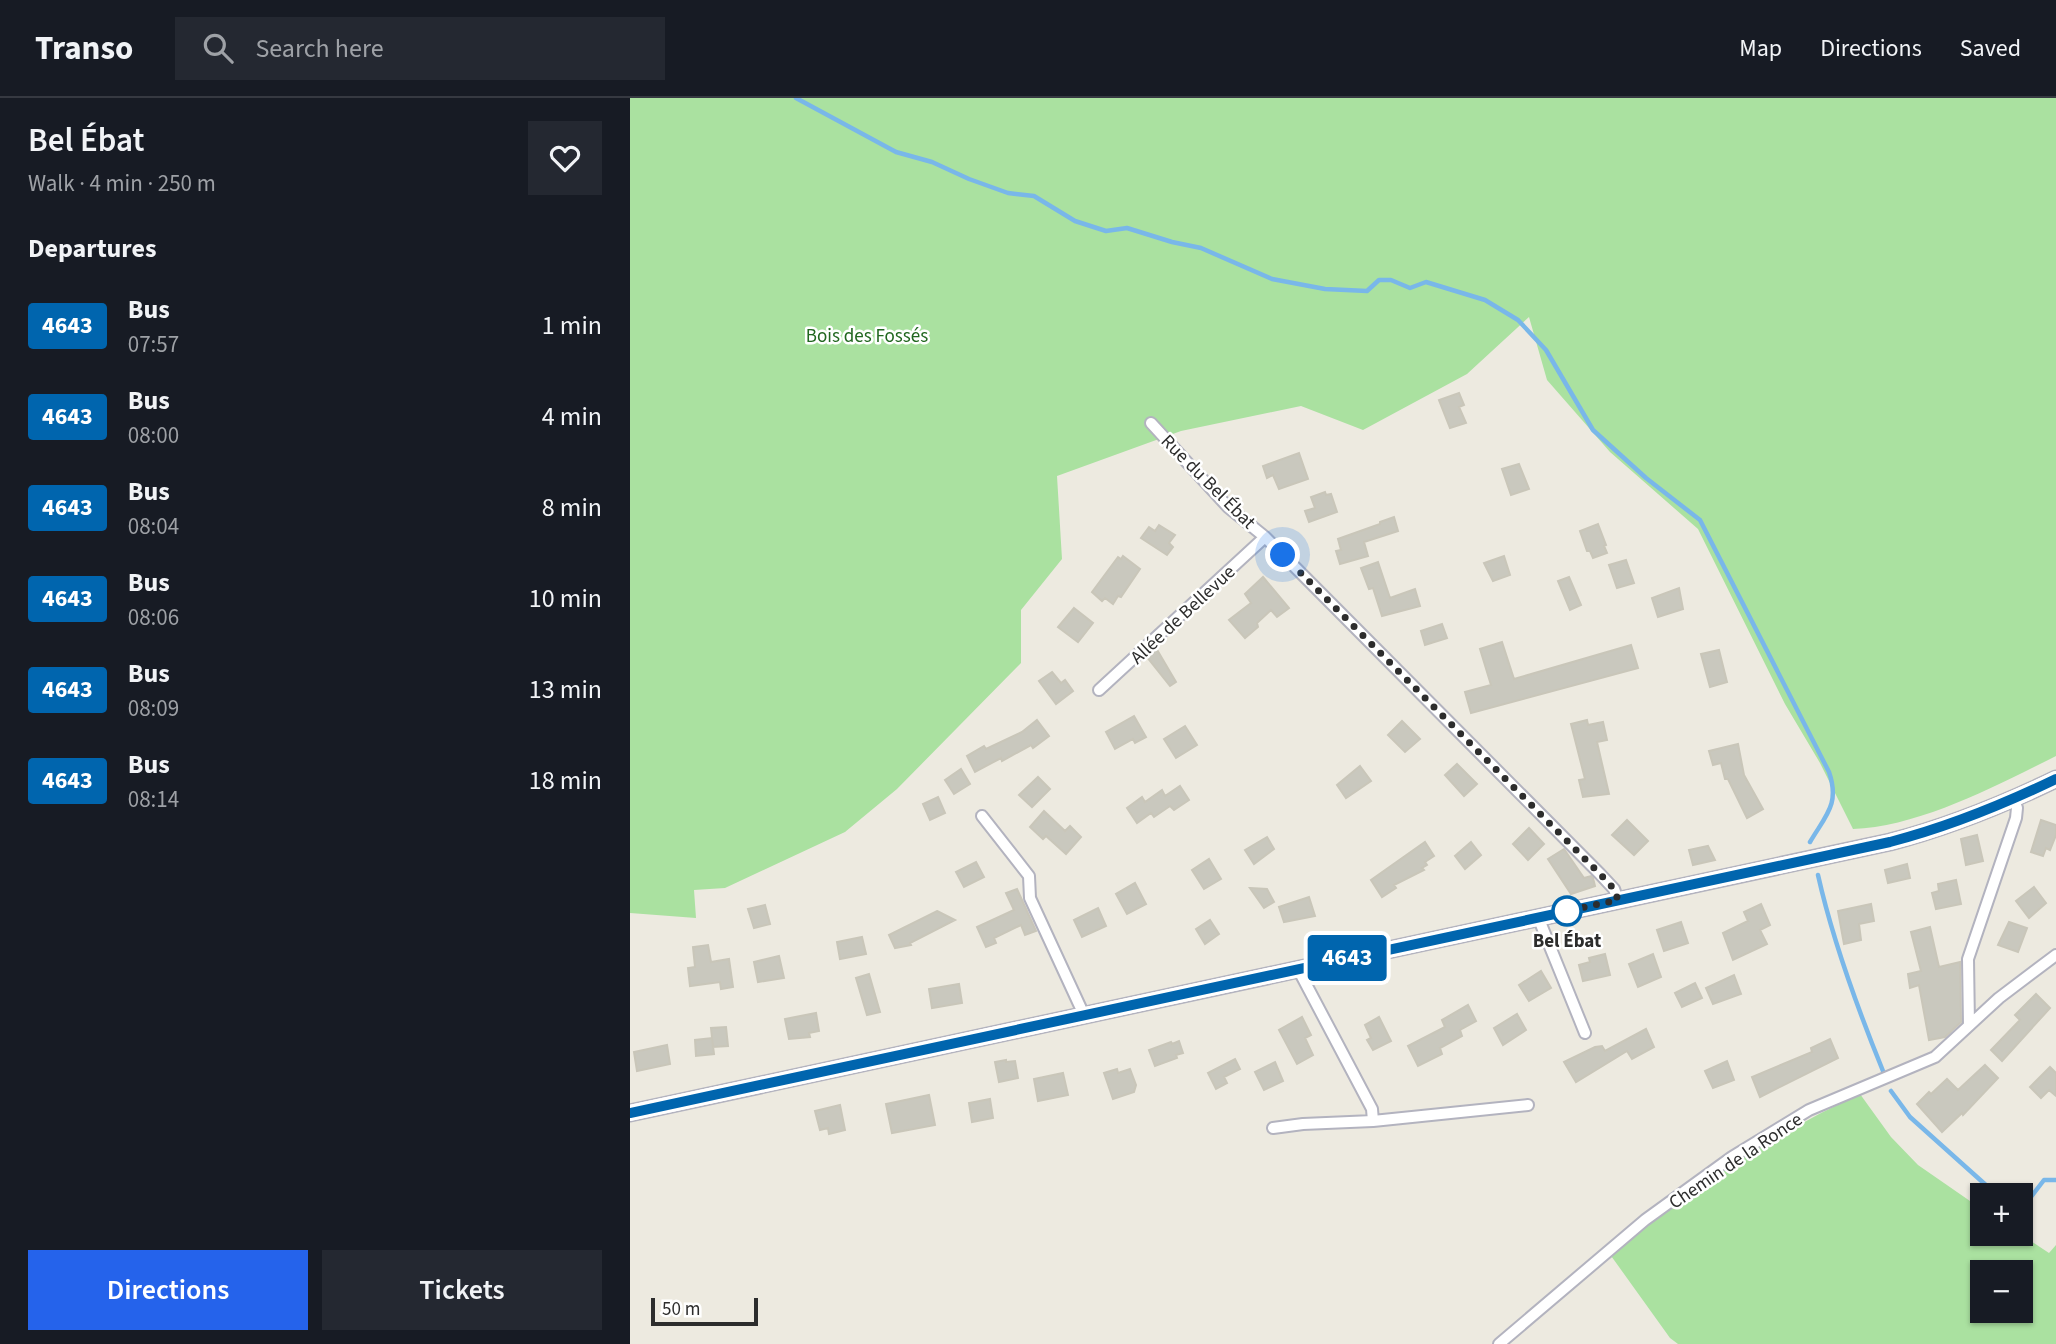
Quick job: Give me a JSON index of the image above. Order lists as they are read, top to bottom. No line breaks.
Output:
{"streets":{"street":["Rue du Bel Ébat","Allée de Bellevue","Chemin de la Ronce"]},"crossings":[["Rue du Bel Ébat","Allée de Bellevue"]],"parks":["Bois des Fossés"],"places":["Bel Ébat"],"lines":["bus line 4643"],"scale_bar":"50 m","page":{"header":"Transo","search":"Search here","nav":["Map","Directions","Saved"],"heading":[["Bel Ébat","Walk · 4 min · 250 m"],"Departures"],"on_map":"4643","list":[{"mark":"4643","name":"Bus","note":"07:57","value":"1 min"},{"mark":"4643","name":"Bus","note":"08:00","value":"4 min"},{"mark":"4643","name":"Bus","note":"08:04","value":"8 min"},{"mark":"4643","name":"Bus","note":"08:06","value":"10 min"},{"mark":"4643","name":"Bus","note":"08:09","value":"13 min"},{"mark":"4643","name":"Bus","note":"08:14","value":"18 min"}],"map_buttons":["+","−"],"buttons":["Directions","Tickets"],"scale":"50 m"}}
